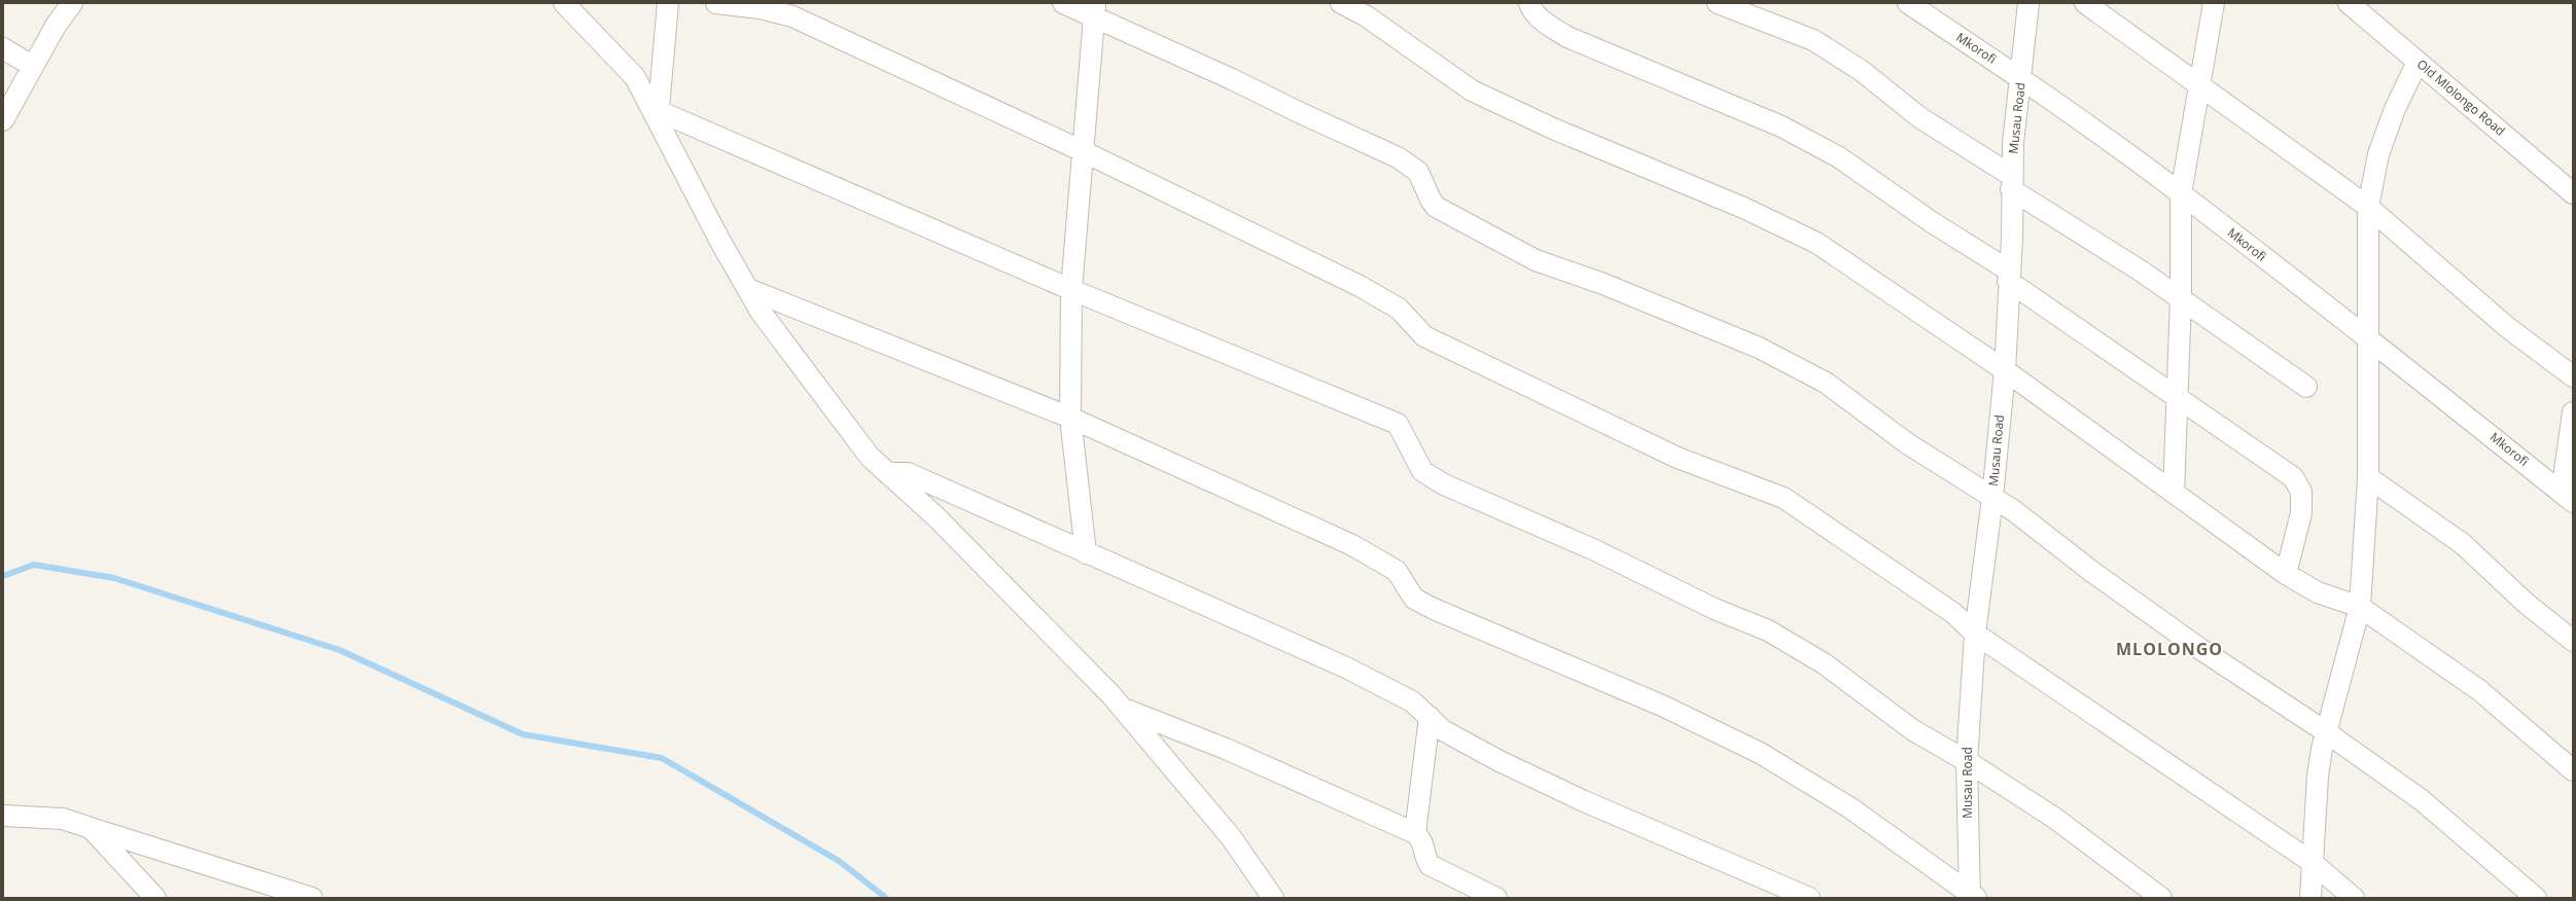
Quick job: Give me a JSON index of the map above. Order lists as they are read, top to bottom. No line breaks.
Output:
{"streets":{"street":["Mkorofi","Old Mlolongo Road","Musau Road"]},"crossings":[["Mkorofi","Musau Road"]],"districts":["MLOLONGO"]}
